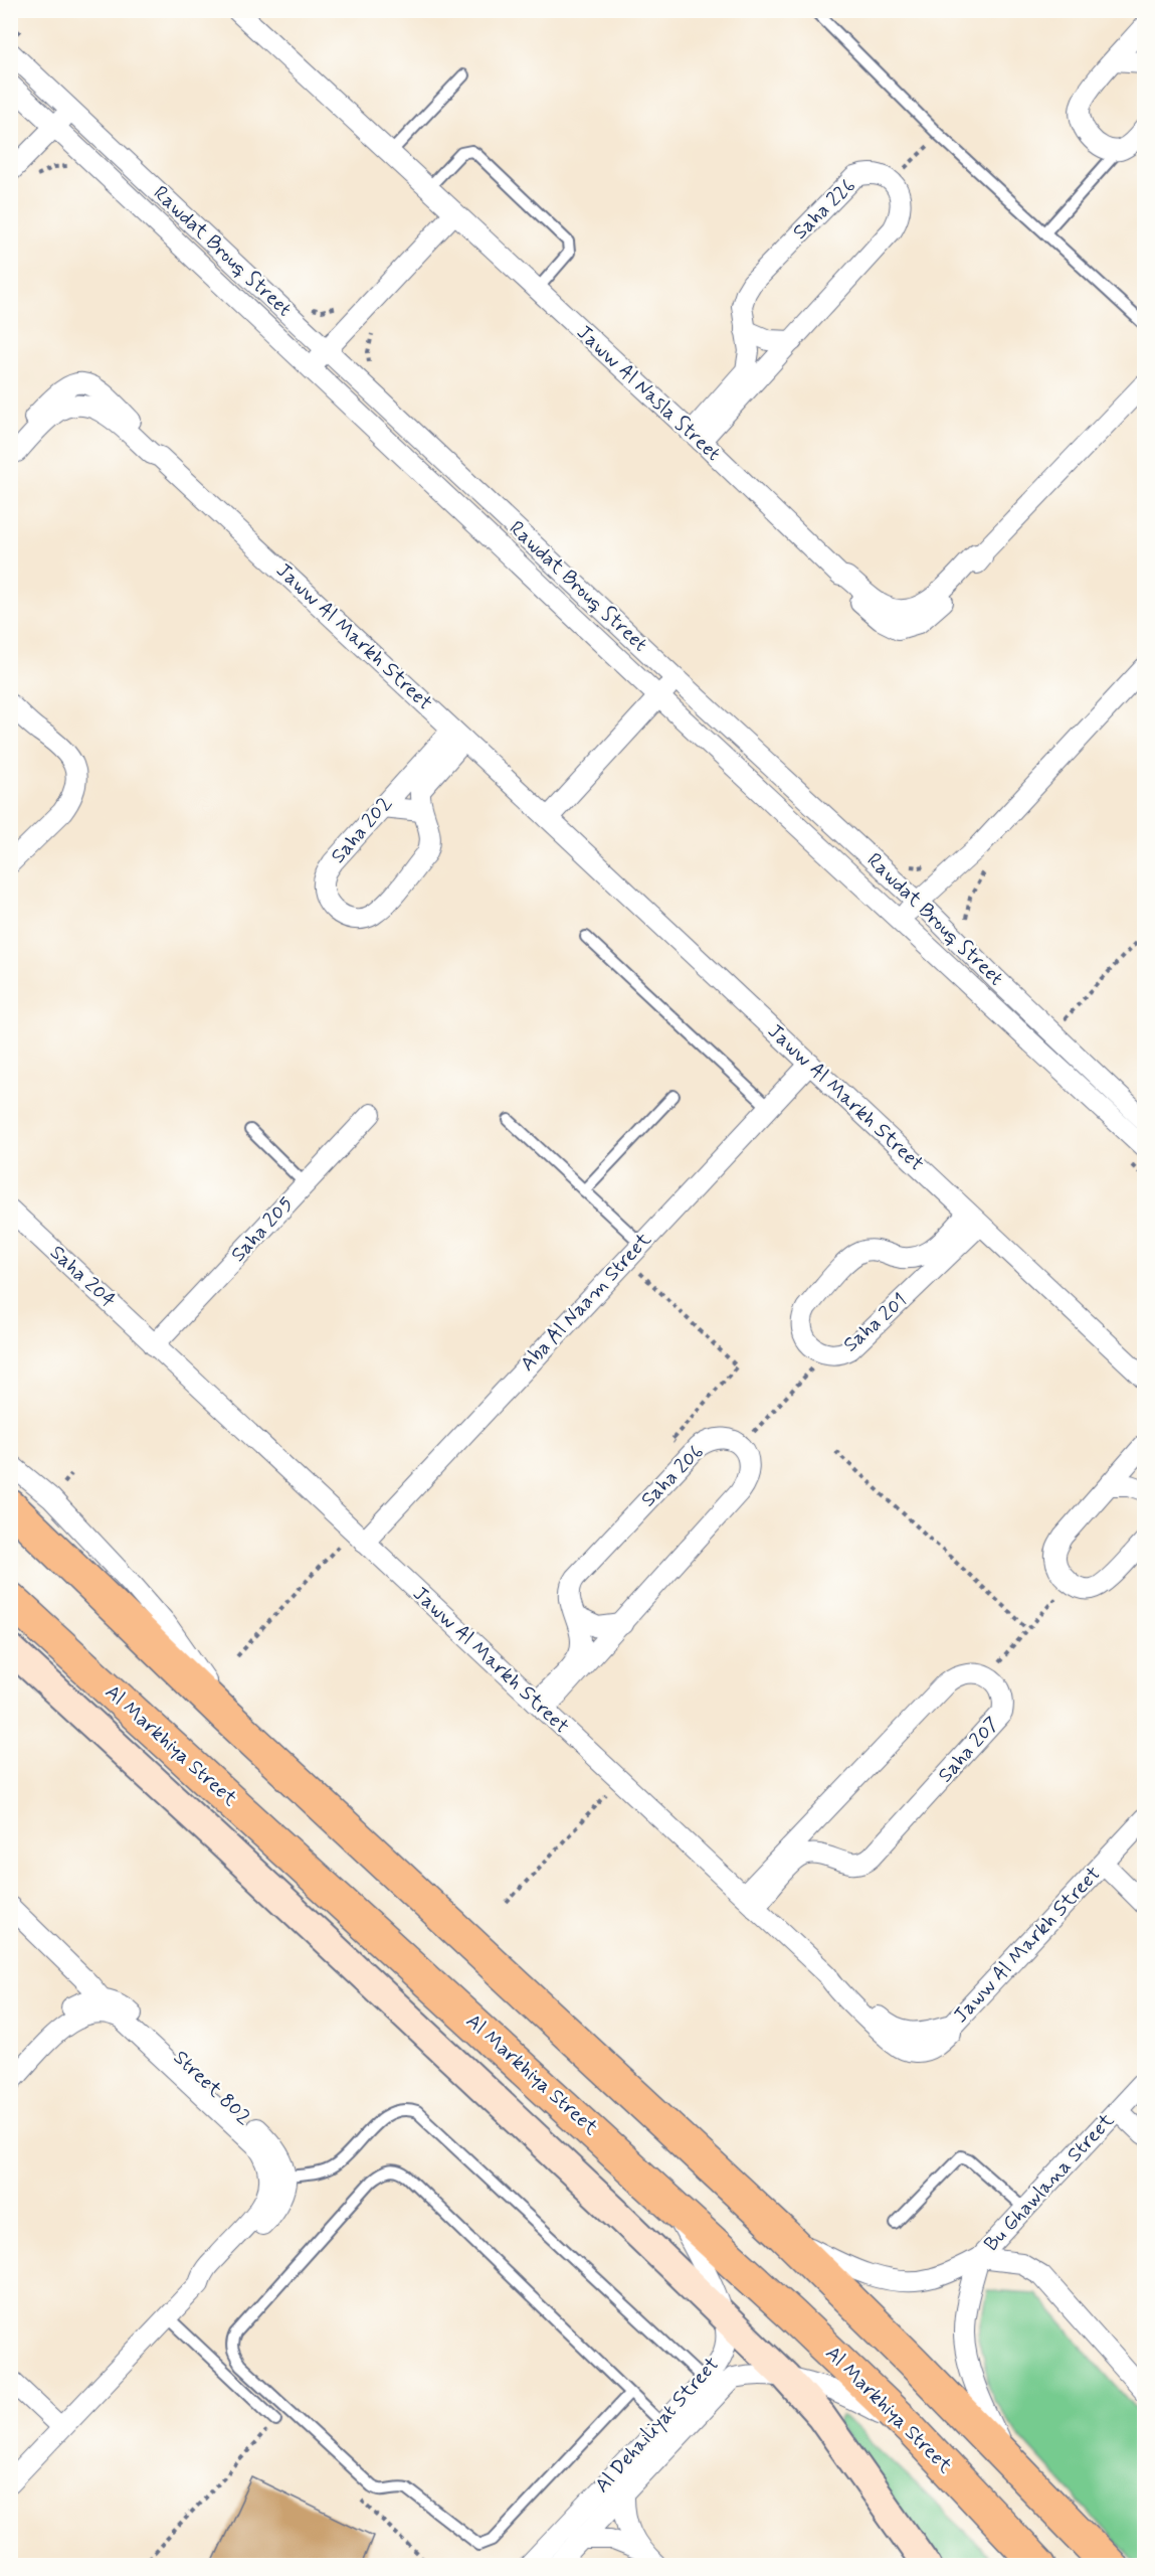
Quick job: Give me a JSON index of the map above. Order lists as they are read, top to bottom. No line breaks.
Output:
{"streets":{"highway":["Al Markhiya Street"],"street":["Saha 226","Rawdat Brouq Street","Jaww Al Nasla Street","Jaww Al Markh Street","Saha 202","Saha 205","Saha 204","Aba Al Naam Street","Saha 201","Saha 206","Saha 207","Street 802","Bu Ghawlana Street","Al Dehailiyat Street"]},"crossings":[["Saha 226","Jaww Al Nasla Street"],["Jaww Al Markh Street","Saha 202"],["Jaww Al Markh Street","Saha 205"],["Jaww Al Markh Street","Saha 204"],["Jaww Al Markh Street","Aba Al Naam Street"],["Jaww Al Markh Street","Saha 201"],["Jaww Al Markh Street","Saha 206"],["Jaww Al Markh Street","Saha 207"],["Saha 205","Saha 204"],["Al Markhiya Street","Al Dehailiyat Street"]]}
